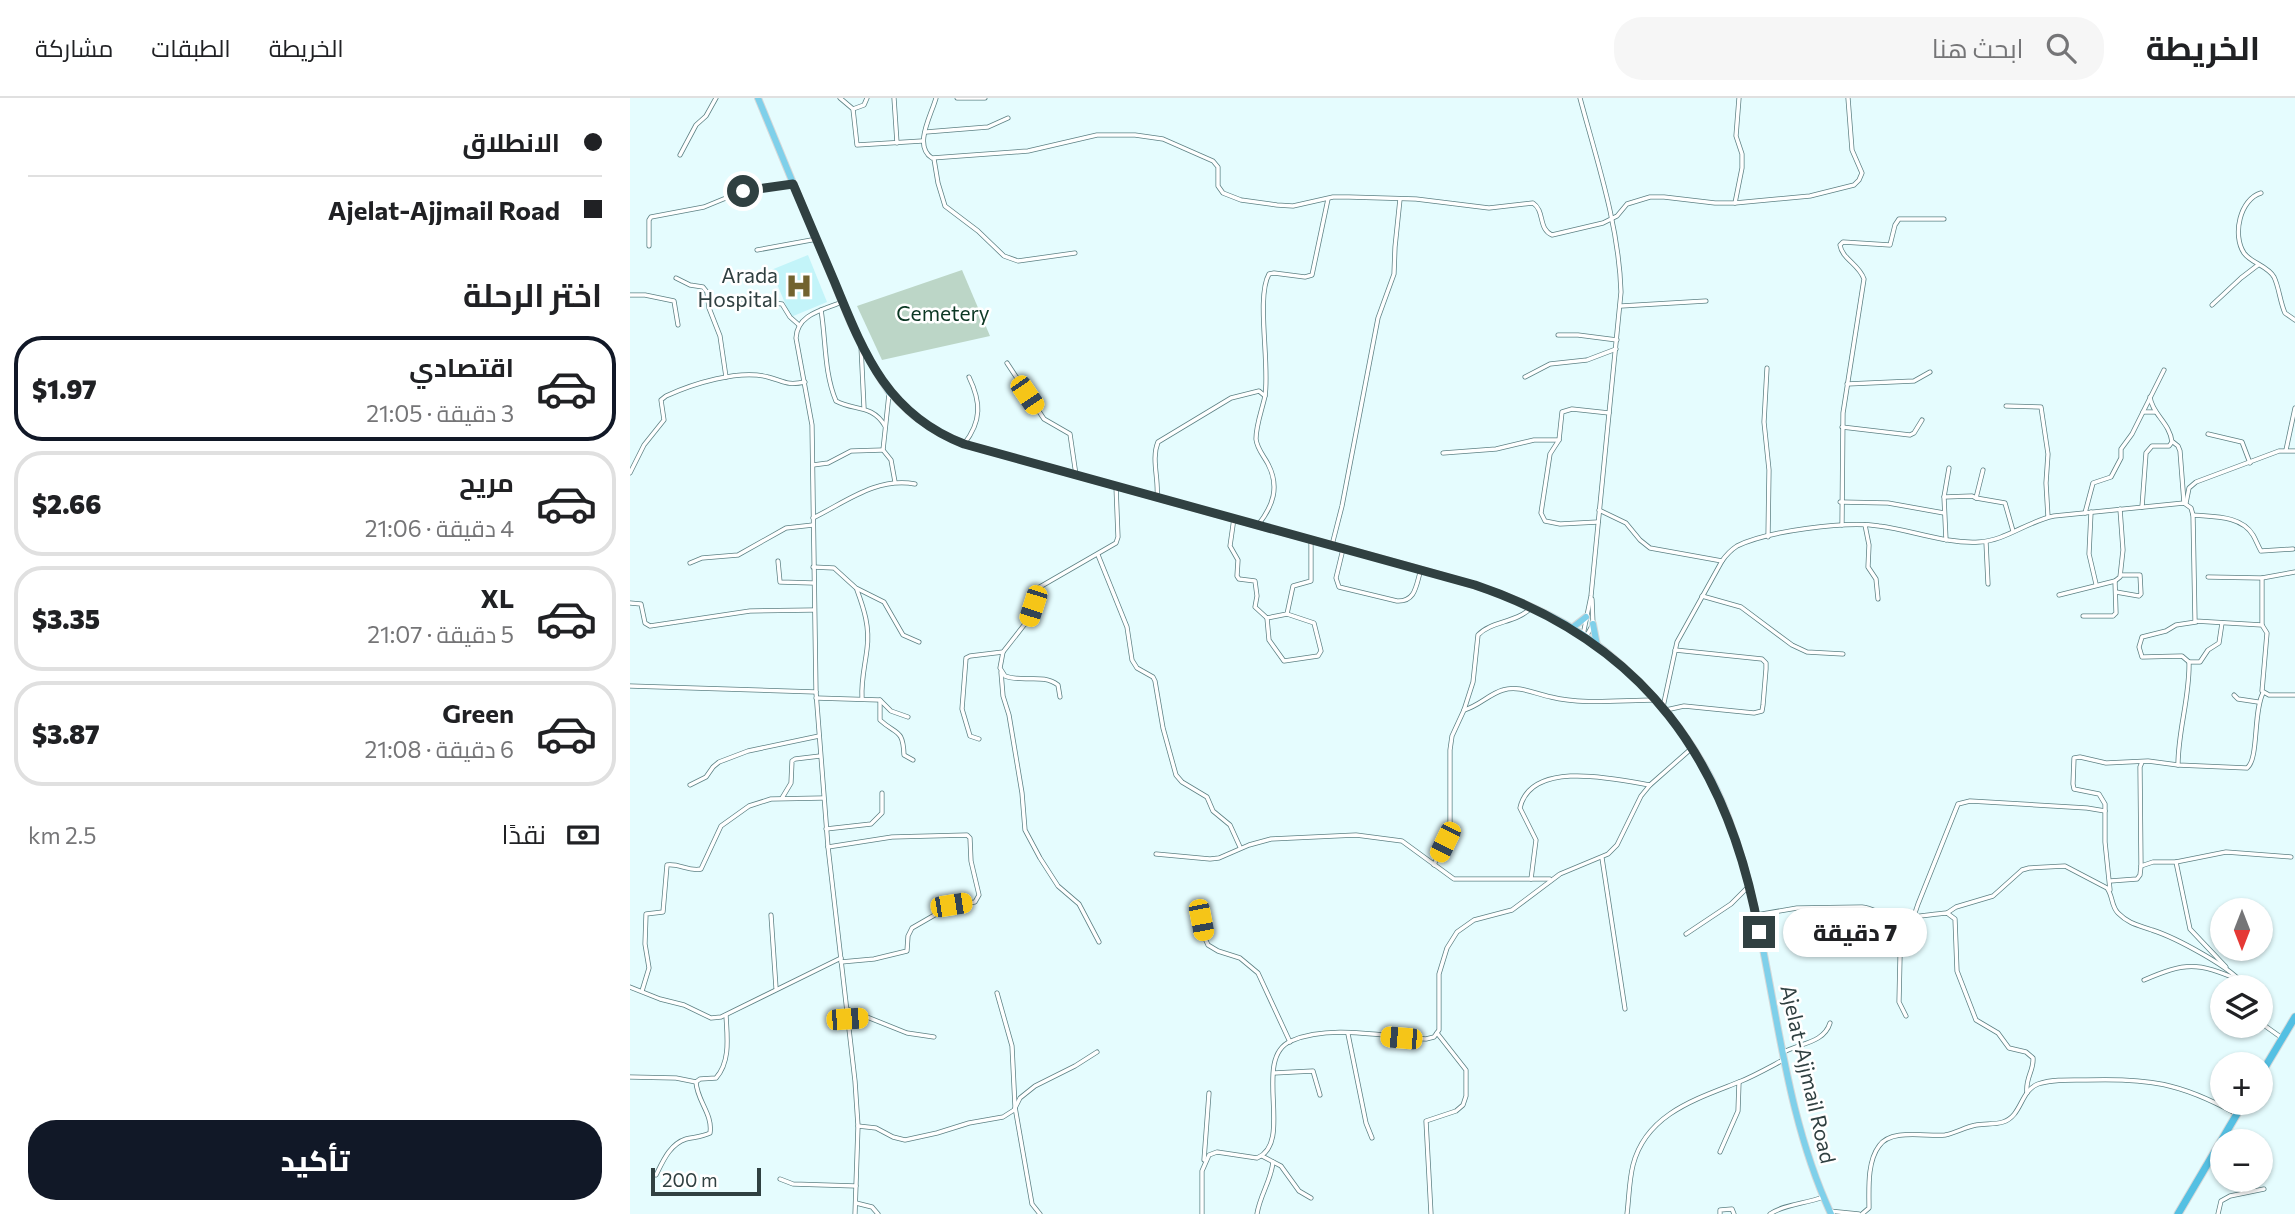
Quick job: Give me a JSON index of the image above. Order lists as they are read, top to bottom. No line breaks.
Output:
{"streets":{"main road":["Ajelat-Ajjmail Road"]},"parks":["Cemetery"],"places":{"hospital":["Arada Hospital"]},"scale_bar":"200 m","north":"bottom","page":{"header":"الخريطة","search":"ابحث هنا","nav":["الخريطة","الطبقات","مشاركة"],"banner":["الانطلاق","Ajelat-Ajjmail Road"],"heading":"اختر الرحلة","list":[{"name":"اقتصادي","note":"3 دقيقة · 21:05","value":"$1.97"},{"name":"مريح","note":"4 دقيقة · 21:06","value":"$2.66"},{"name":"XL","note":"5 دقيقة · 21:07","value":"$3.35"},{"name":"Green","note":"6 دقيقة · 21:08","value":"$3.87"}],"pay":["نقدًا","2.5 km"],"map_buttons":["+","−"],"bubble":"7 دقيقة","buttons":"تأكيد","scale":"200 m"}}
